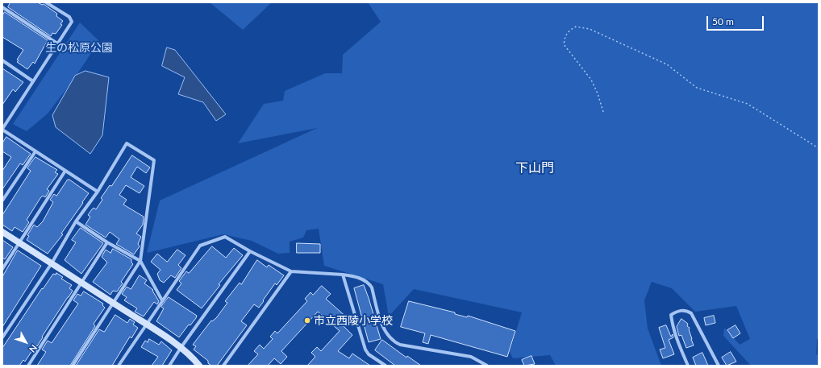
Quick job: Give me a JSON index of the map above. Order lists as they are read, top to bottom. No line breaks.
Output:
{"districts":["下山門"],"parks":["生の松原公園"],"places":["市立西陵小学校"],"scale_bar":"50 m","north":"bottom right"}
